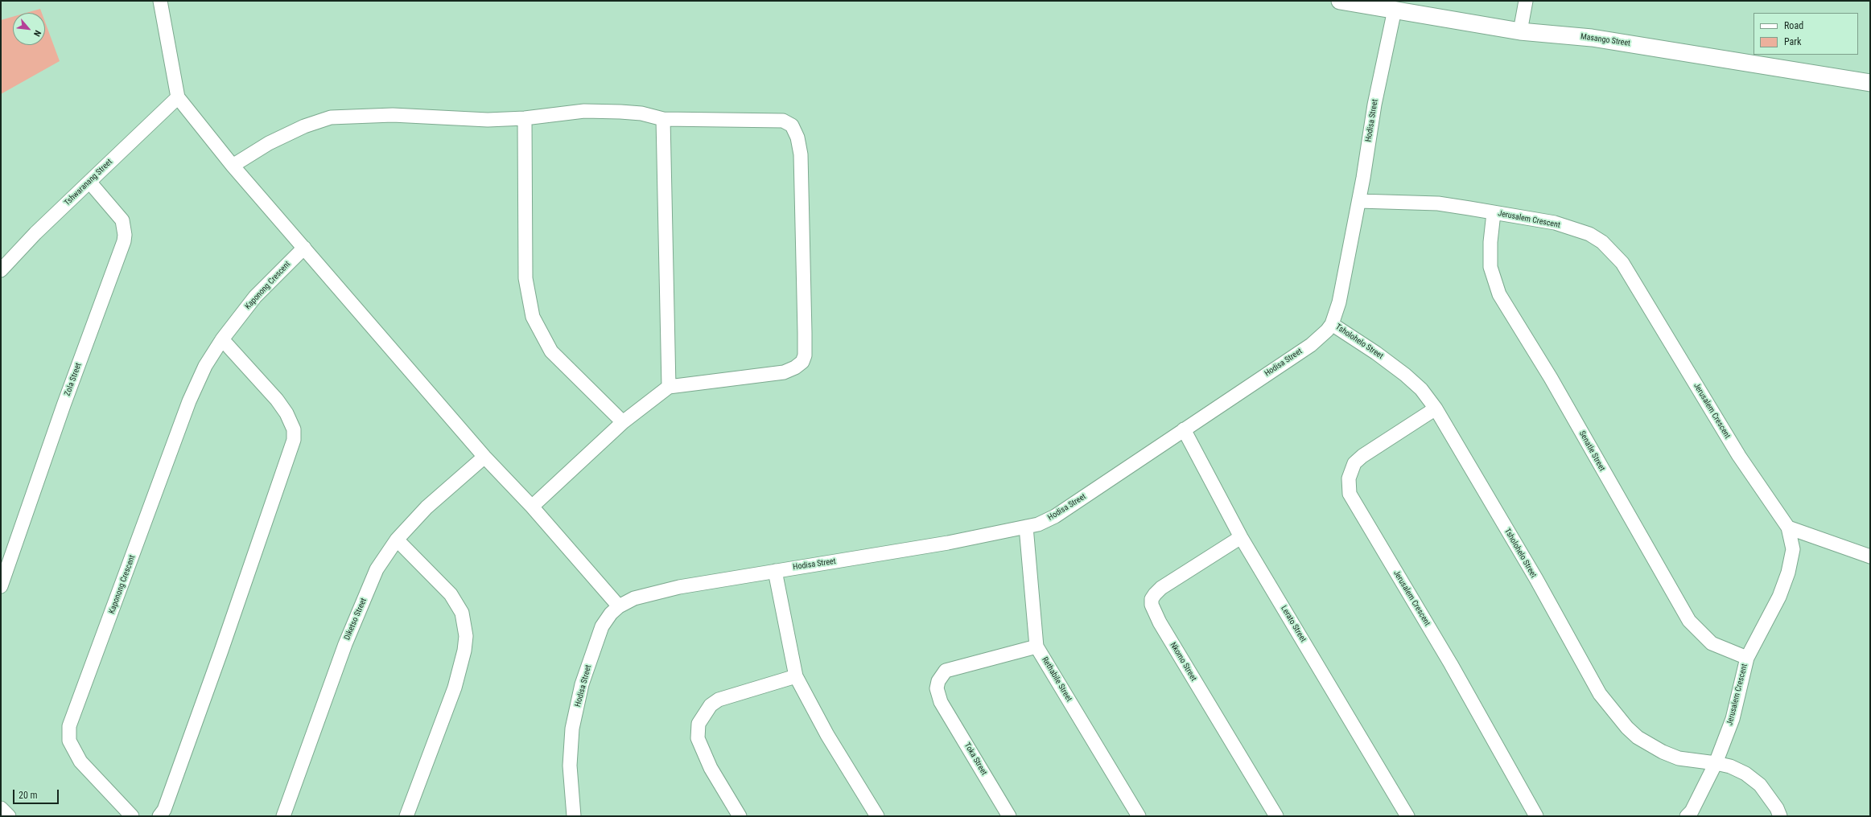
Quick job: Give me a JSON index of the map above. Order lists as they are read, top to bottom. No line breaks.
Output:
{"streets":{"street":["Masango Street","Hodisa Street","Tshwaranang Street","Jerusalem Crescent","Kaponong Crescent","Tsholohelo Street","Zola Street","Senatle Street","Diketso Street","Lerato Street","Nkomo Street","Rethabile Street","Toka Street"]},"crossings":[["Masango Street","Hodisa Street"],["Hodisa Street","Jerusalem Crescent"],["Hodisa Street","Tsholohelo Street"],["Hodisa Street","Lerato Street"],["Hodisa Street","Rethabile Street"],["Tshwaranang Street","Zola Street"],["Jerusalem Crescent","Tsholohelo Street"],["Jerusalem Crescent","Senatle Street"],["Lerato Street","Nkomo Street"],["Rethabile Street","Toka Street"]],"legend":["Road","Park"],"scale_bar":"20 m","north":"bottom right"}
